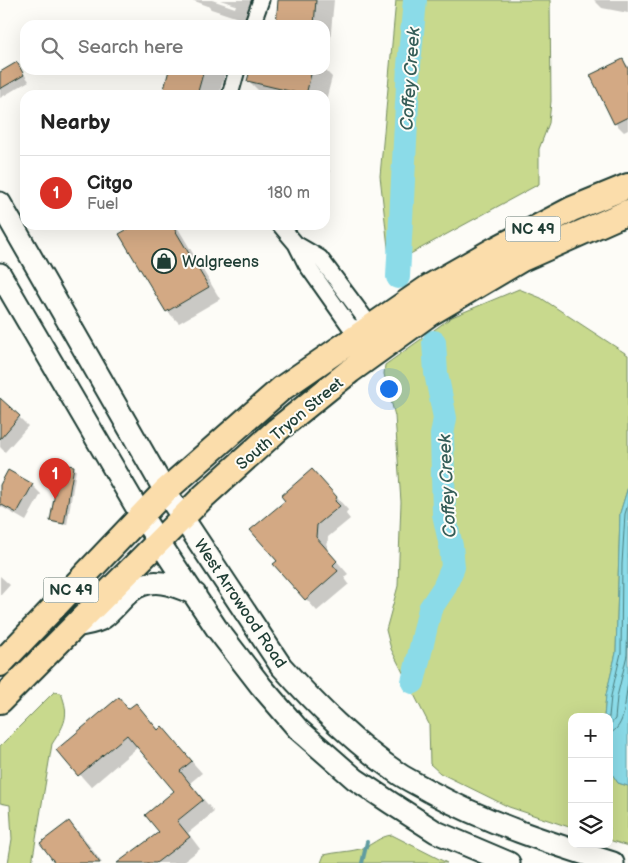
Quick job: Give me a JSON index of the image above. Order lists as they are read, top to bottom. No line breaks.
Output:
{"streets":{"main road":["NC 49","South Tryon Street","West Arrowood Road"]},"crossings":[["South Tryon Street","West Arrowood Road"]],"water":["Coffey Creek"],"places":{"shop":["Walgreens"]},"page":{"search":"Search here","heading":"Nearby","list":[{"mark":"1","name":"Citgo","note":"Fuel","value":"180 m"}],"pins":"1","map_buttons":["+","−"]}}
